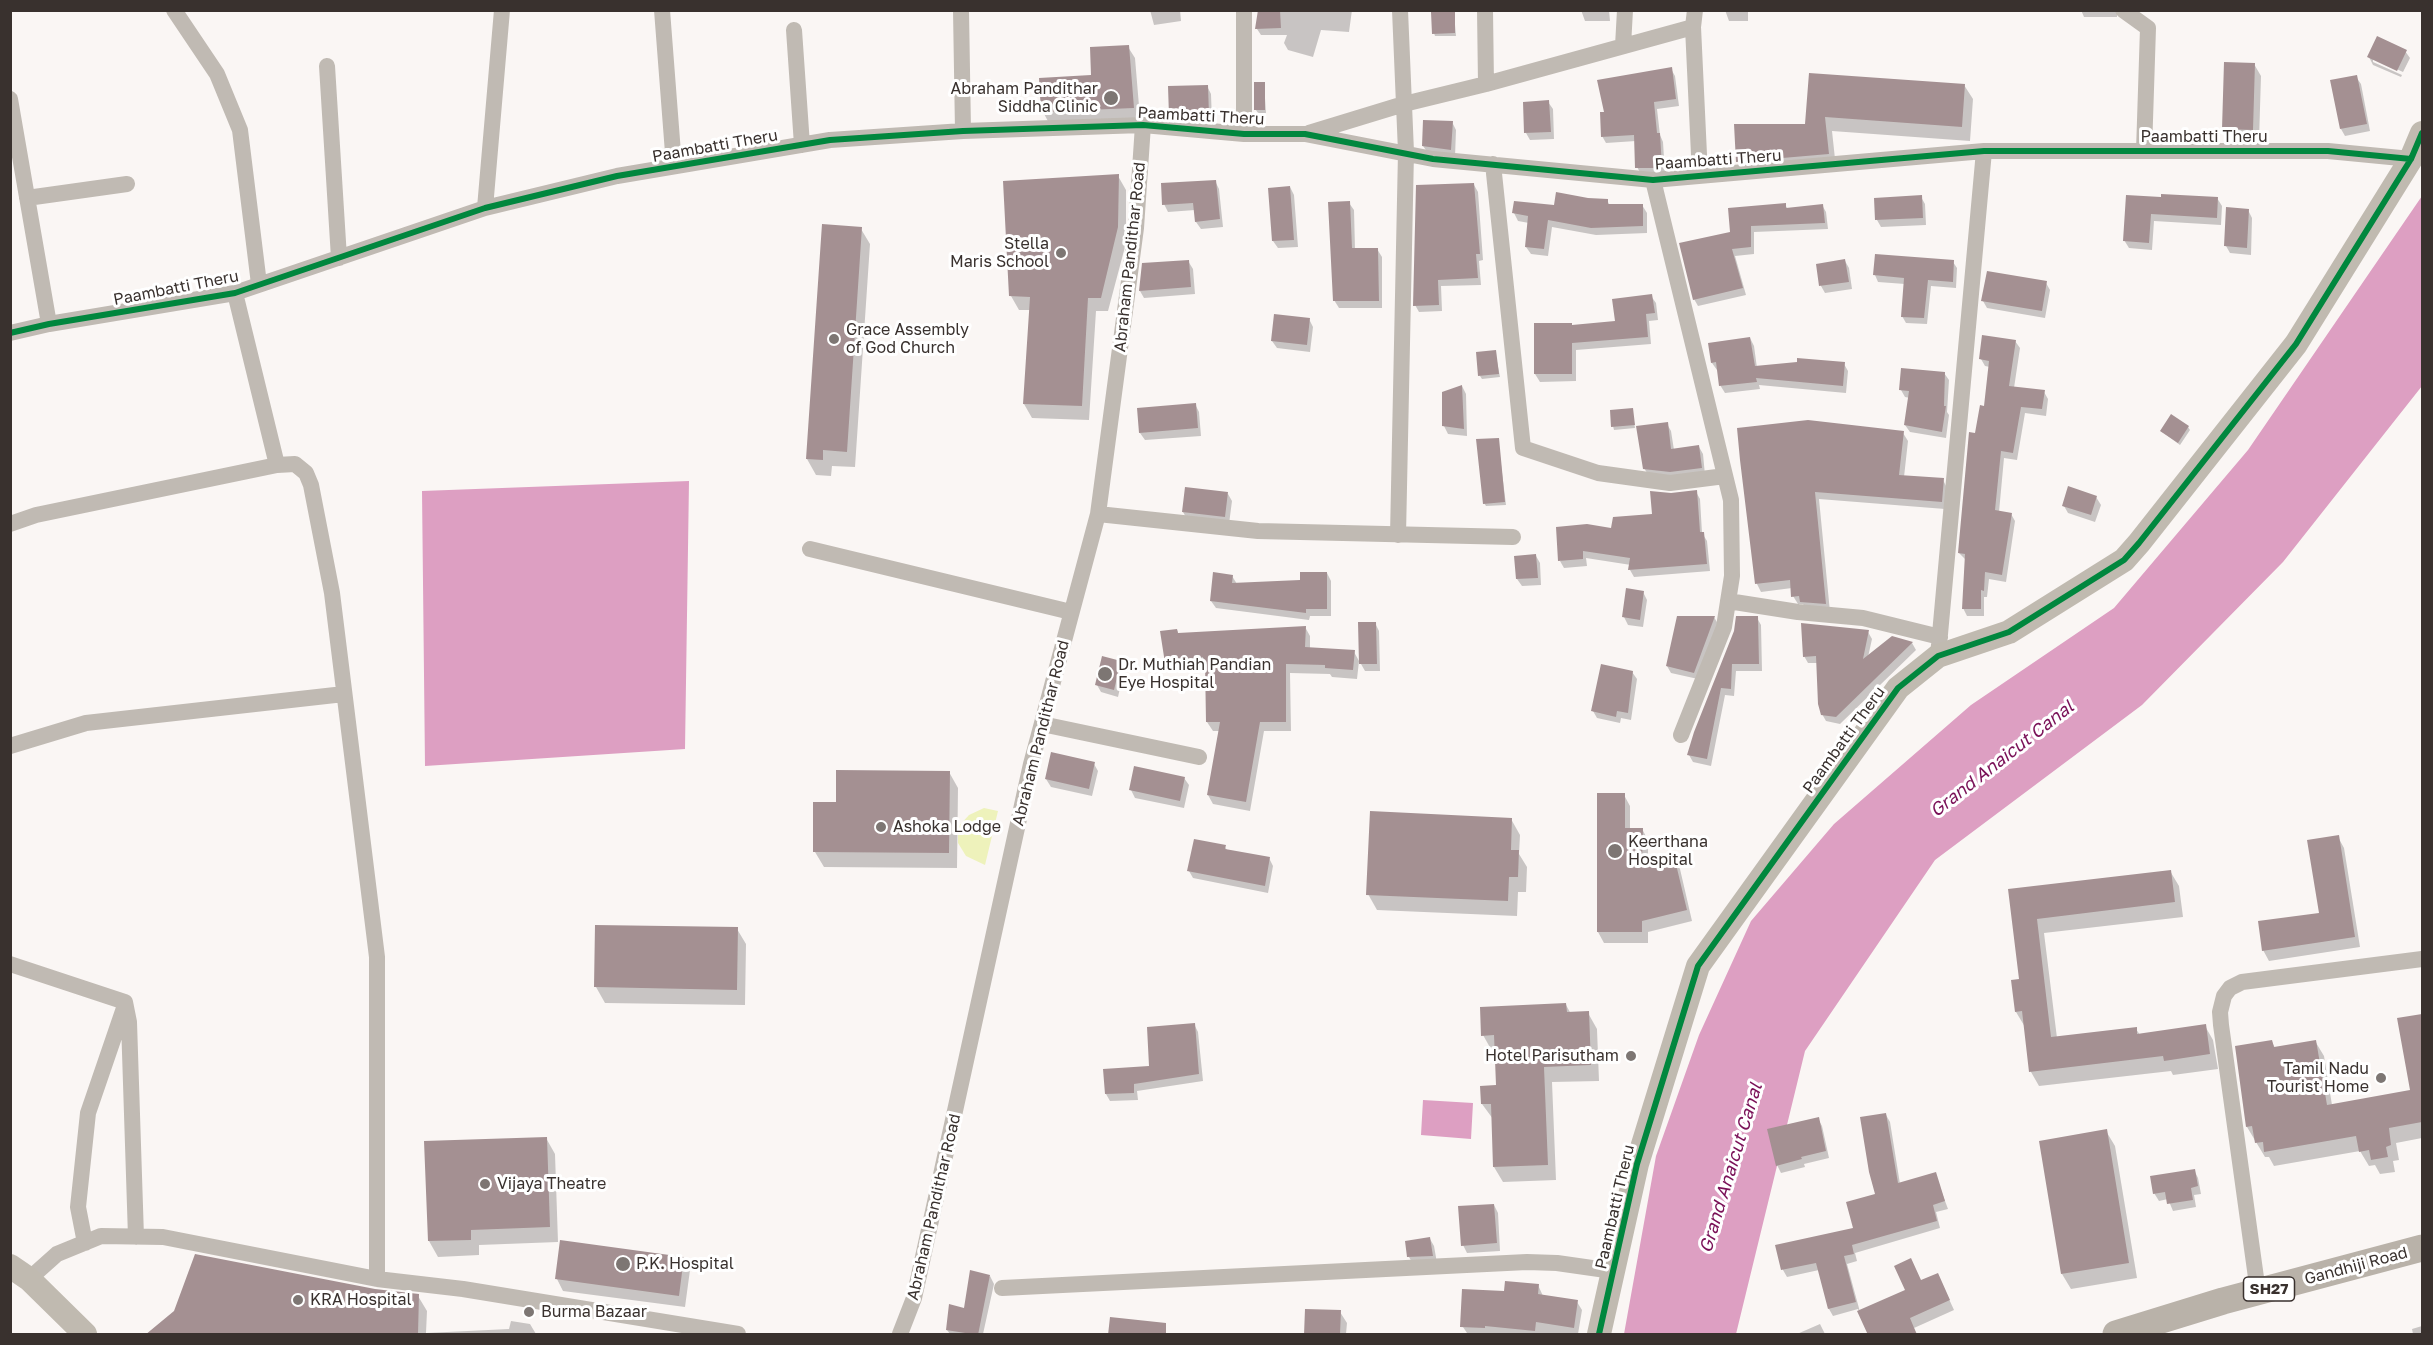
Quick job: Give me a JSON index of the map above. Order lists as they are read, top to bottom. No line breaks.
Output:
{"streets":{"main road":["Gandhiji Road","SH27"],"street":["Paambatti Theru","Abraham Pandithar Road"]},"crossings":[["Paambatti Theru","Abraham Pandithar Road"]],"water":["Grand Anaicut Canal"],"places":["Abraham Pandithar Siddha Clinic","Stella Maris School","Grace Assembly of God Church","Dr. Muthiah Pandian Eye Hospital","Ashoka Lodge","Keerthana Hospital","Hotel Parisutham","Tamil Nadu Tourist Home","Vijaya Theatre","P.K. Hospital","KRA Hospital","Burma Bazaar"]}
